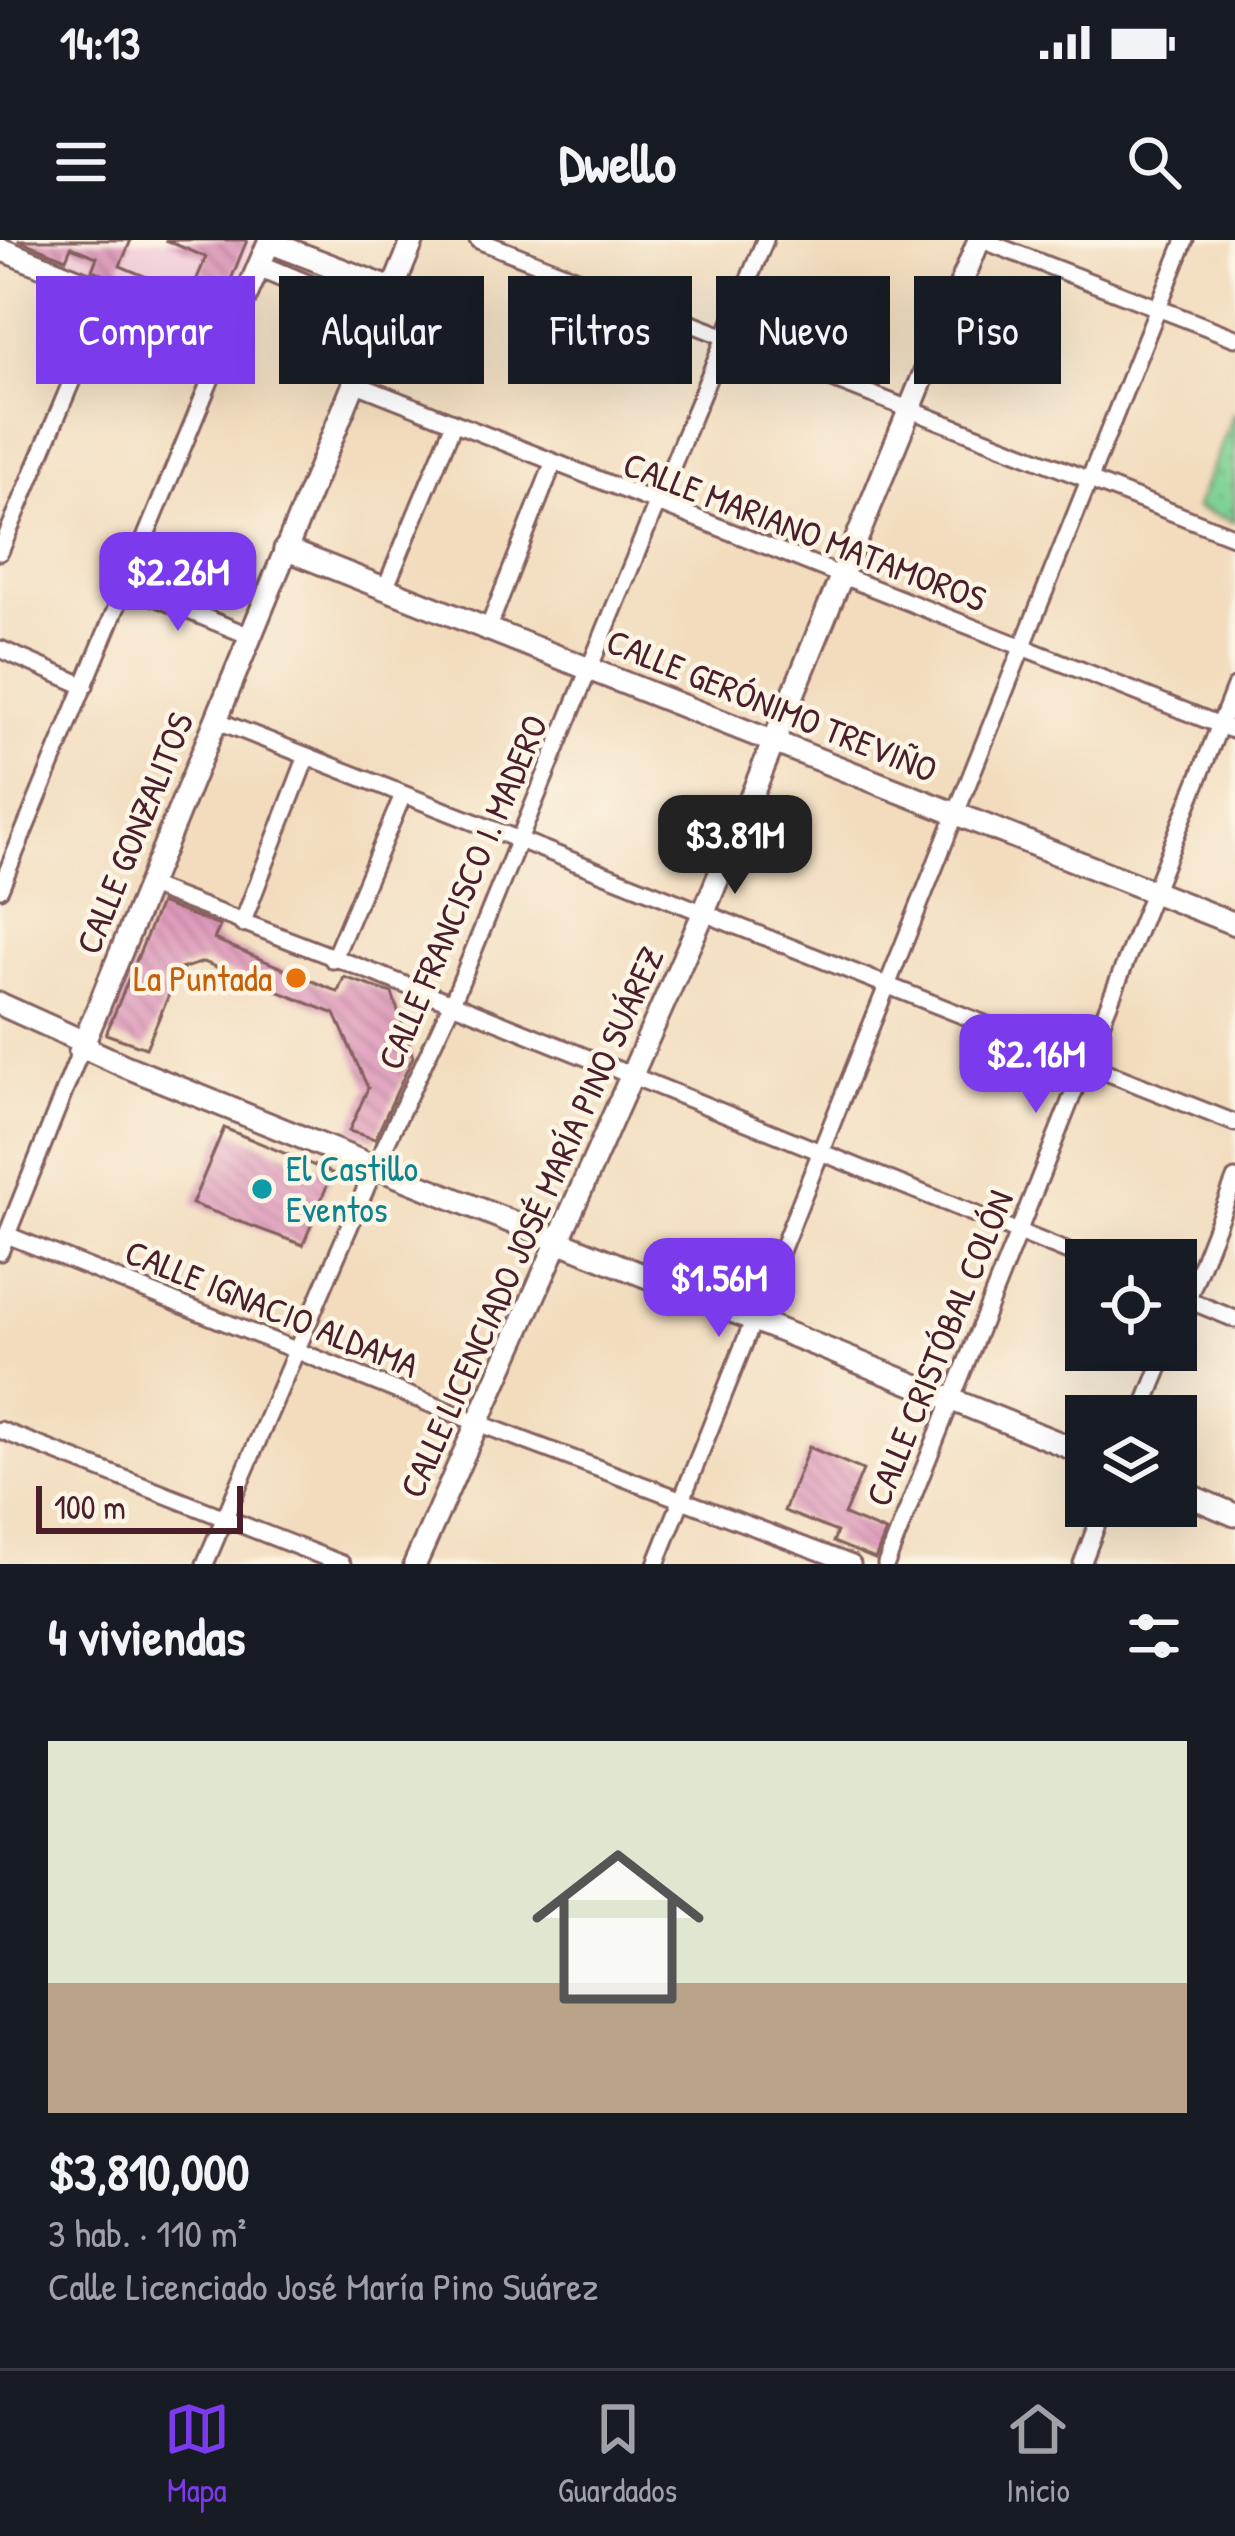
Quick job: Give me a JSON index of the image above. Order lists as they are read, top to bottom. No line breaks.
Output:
{"streets":{"street":["CALLE MARIANO MATAMOROS","CALLE GERÓNIMO TREVIÑO","CALLE GONZALITOS","CALLE FRANCISCO I. MADERO","CALLE LICENCIADO JOSÉ MARÍA PINO SUÁREZ","CALLE IGNACIO ALDAMA","CALLE CRISTÓBAL COLÓN"]},"crossings":[["CALLE MARIANO MATAMOROS","CALLE FRANCISCO I. MADERO"],["CALLE MARIANO MATAMOROS","CALLE LICENCIADO JOSÉ MARÍA PINO SUÁREZ"],["CALLE MARIANO MATAMOROS","CALLE CRISTÓBAL COLÓN"],["CALLE GERÓNIMO TREVIÑO","CALLE GONZALITOS"],["CALLE GERÓNIMO TREVIÑO","CALLE FRANCISCO I. MADERO"],["CALLE GERÓNIMO TREVIÑO","CALLE LICENCIADO JOSÉ MARÍA PINO SUÁREZ"],["CALLE GERÓNIMO TREVIÑO","CALLE CRISTÓBAL COLÓN"],["CALLE GONZALITOS","CALLE IGNACIO ALDAMA"],["CALLE FRANCISCO I. MADERO","CALLE IGNACIO ALDAMA"],["CALLE LICENCIADO JOSÉ MARÍA PINO SUÁREZ","CALLE IGNACIO ALDAMA"]],"places":["La Puntada","El Castillo Eventos"],"scale_bar":"100 m","page":{"status":"14:13","header":"Dwello","chip":["Comprar","Alquilar","Filtros","Nuevo","Piso"],"price":["$2.26M","$3.81M","$2.16M","$1.56M"],"scale":"100 m","heading":"4 viviendas","list":[{"name":"$3,810,000","note":"3 hab. · 110 m² · Calle Licenciado José María Pino Suárez"}],"tabs":["Mapa","Guardados","Inicio"]}}
